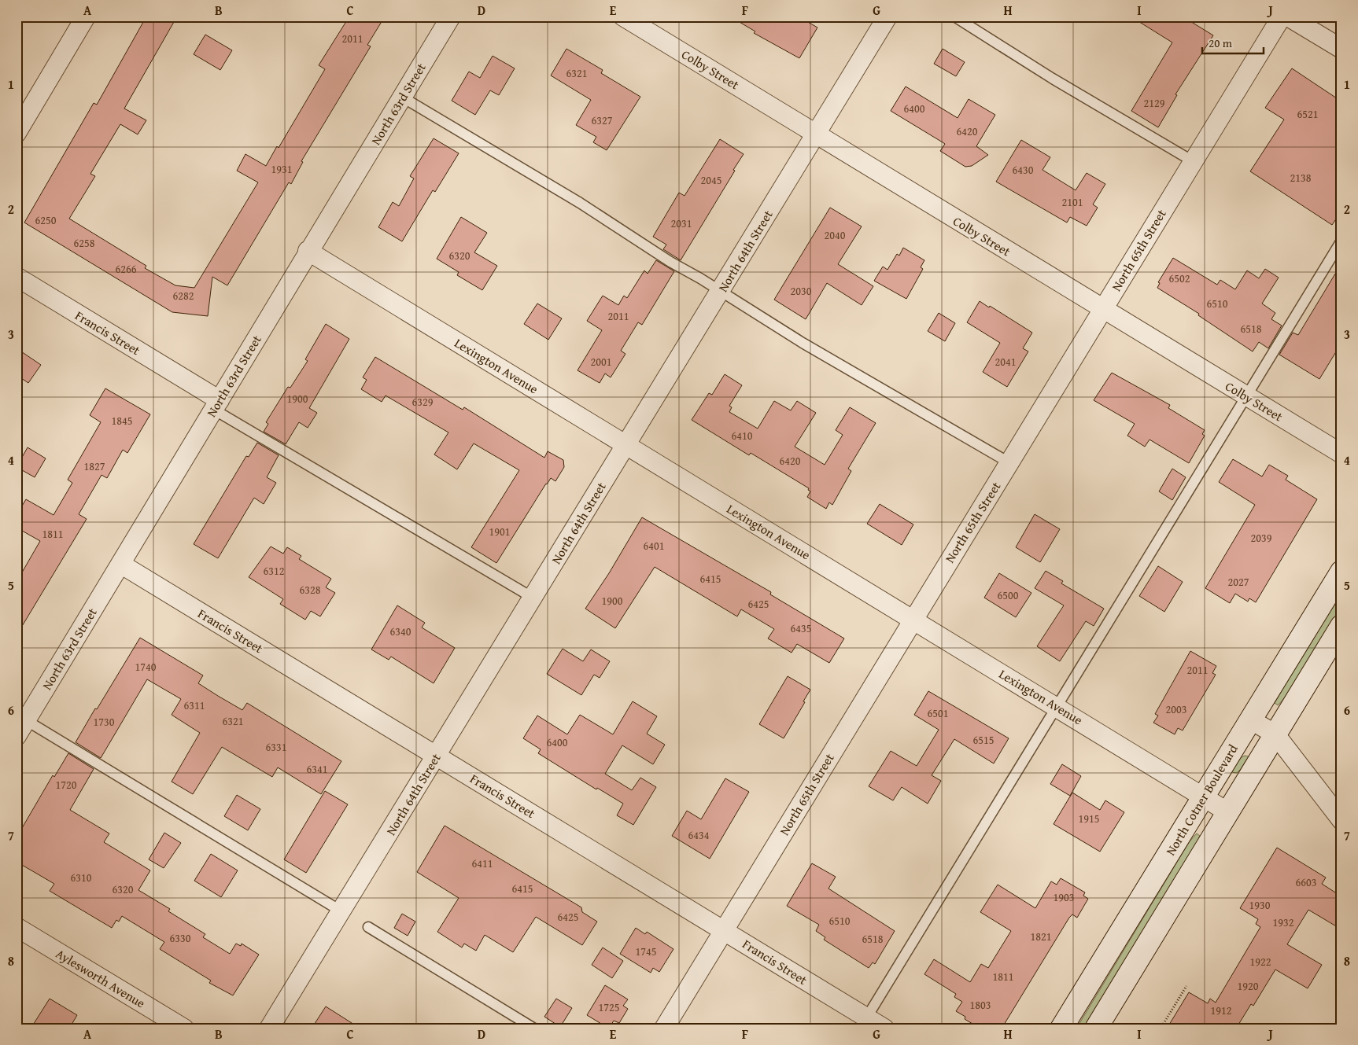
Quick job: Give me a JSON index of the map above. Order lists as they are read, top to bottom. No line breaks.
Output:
{"streets":{"main road":["North Cotner Boulevard"],"street":["Colby Street","North 63rd Street","North 65th Street","North 64th Street","Francis Street","Lexington Avenue","Aylesworth Avenue"]},"crossings":[["Colby Street","North 65th Street"],["Colby Street","North 64th Street"],["North 63rd Street","Francis Street"],["North 63rd Street","Lexington Avenue"],["North 65th Street","Francis Street"],["North 65th Street","Lexington Avenue"],["North 64th Street","Francis Street"],["North 64th Street","Lexington Avenue"],["Lexington Avenue","North Cotner Boulevard"]],"house_numbers":["2011","6321","2129","6400","6521","6327","6420","1931","6430","2138","2045","2101","6250","2031","2040","6258","6320","6266","6502","2030","6282","6510","2011","6518","2001","2041","1900","6329","1845","6410","6420","1827","1901","1811","2039","6401","6312","6415","2027","6328","6500","1900","6425","6435","6340","1740","2011","6311","2003","6501","6321","1730","6515","6400","6331","6341","1720","1915","6434","6411","6310","6603","6415","6320","1903","1930","6425","6510","1932","1821","6330","6518","1745","1922","1811","1920","1803","1725","1912"],"scale_bar":"20 m","grid":{"columns":["A","B","C","D","E","F","G","H","I","J"],"rows":["1","2","3","4","5","6","7","8"]}}
